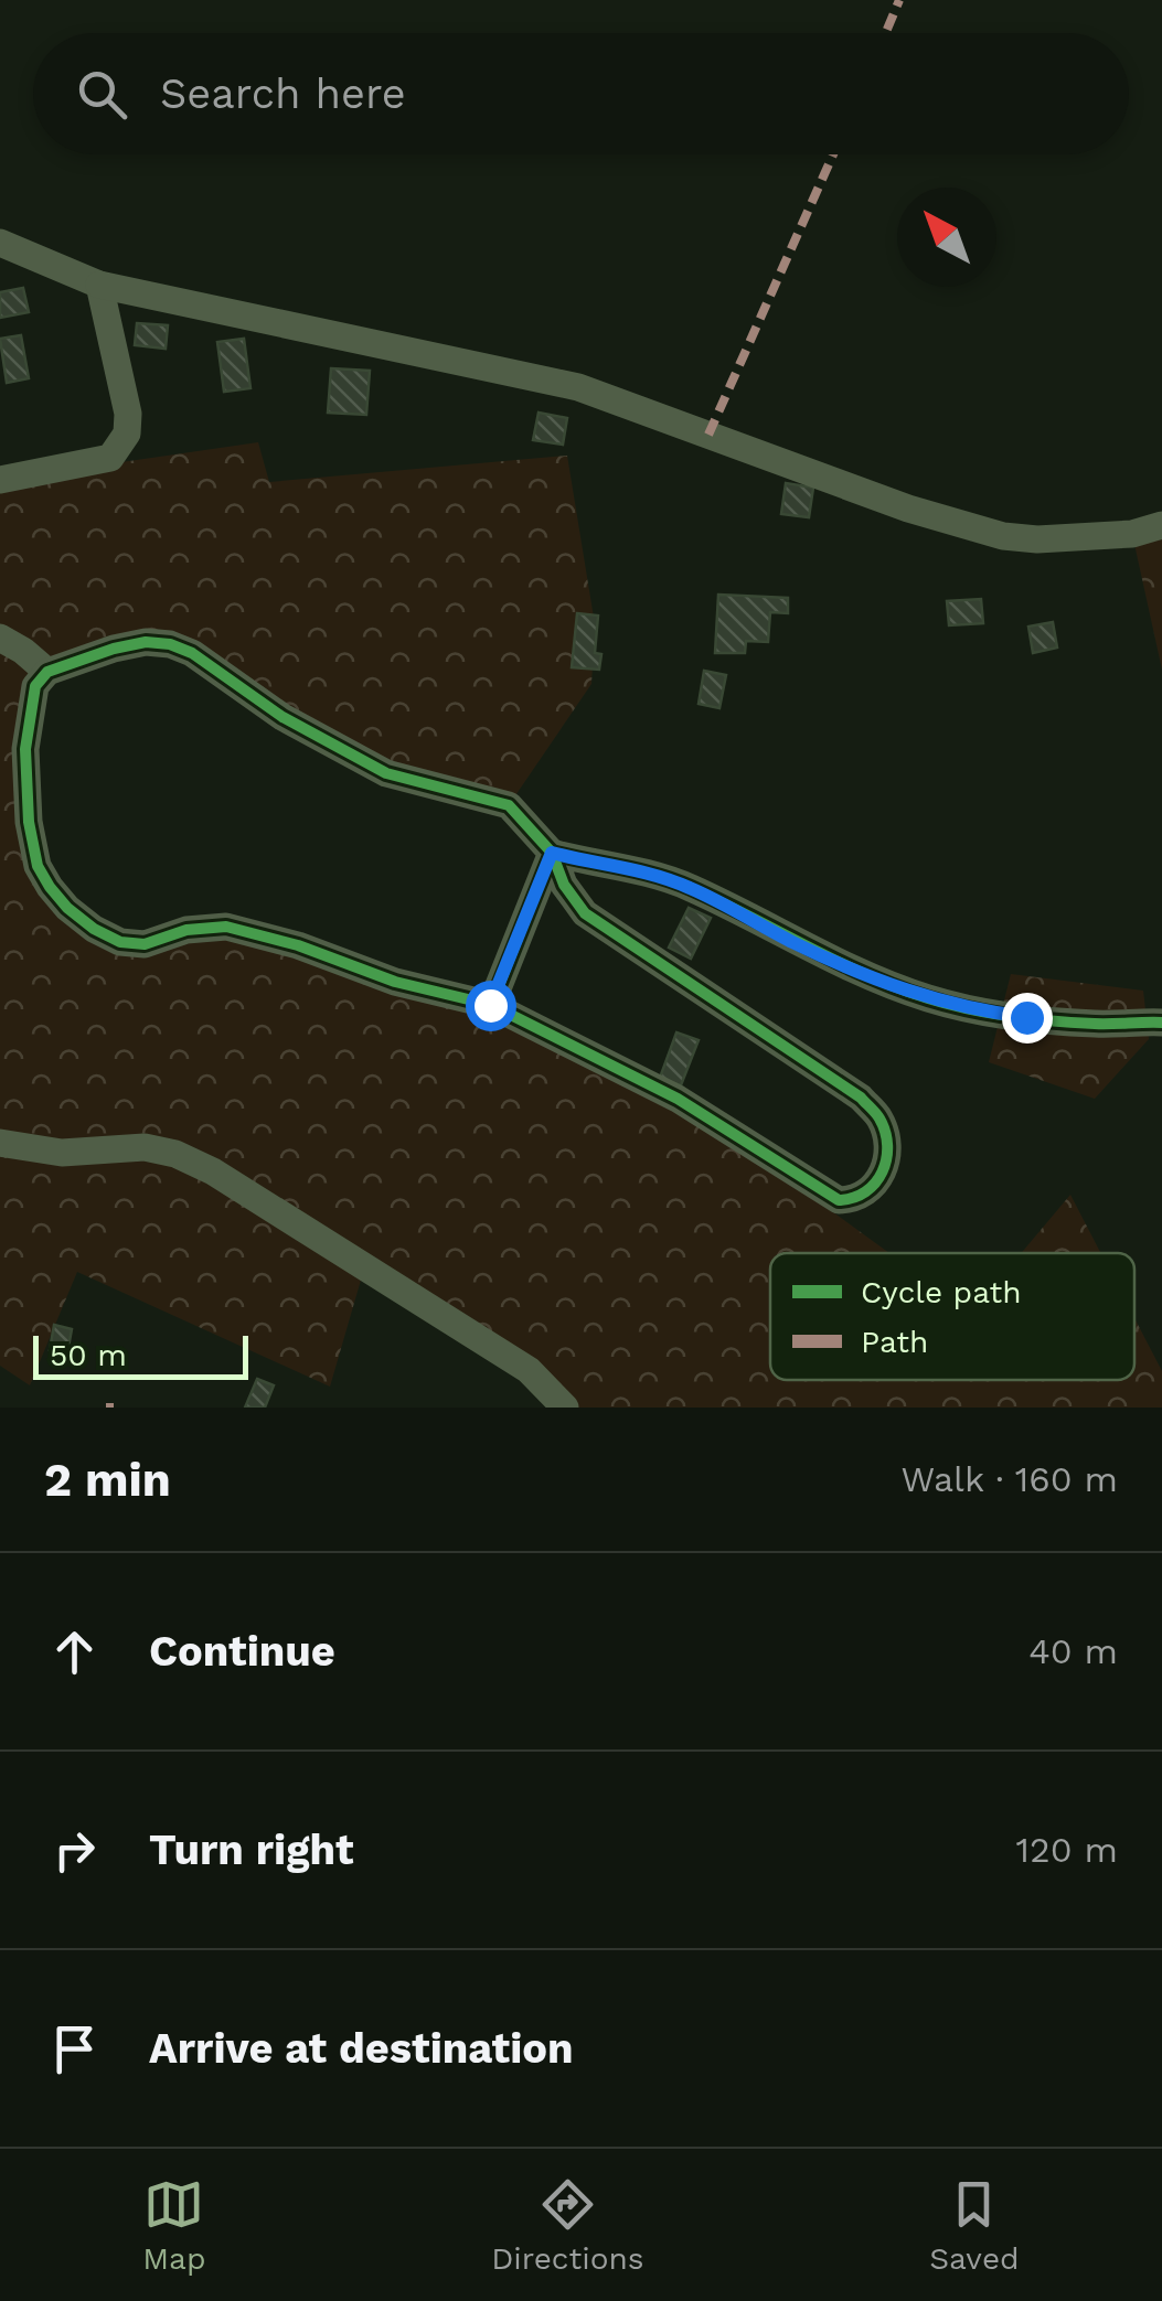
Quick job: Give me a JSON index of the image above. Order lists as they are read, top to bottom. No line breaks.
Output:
{"legend":["Cycle path","Path"],"scale_bar":"50 m","north":"top left","page":{"search":"Search here","scale":"50 m","heading":["2 min","Walk · 160 m"],"list":[["Continue","40 m"],["Turn right","120 m"],"Arrive at destination"],"nav":["Map","Directions","Saved"]}}
